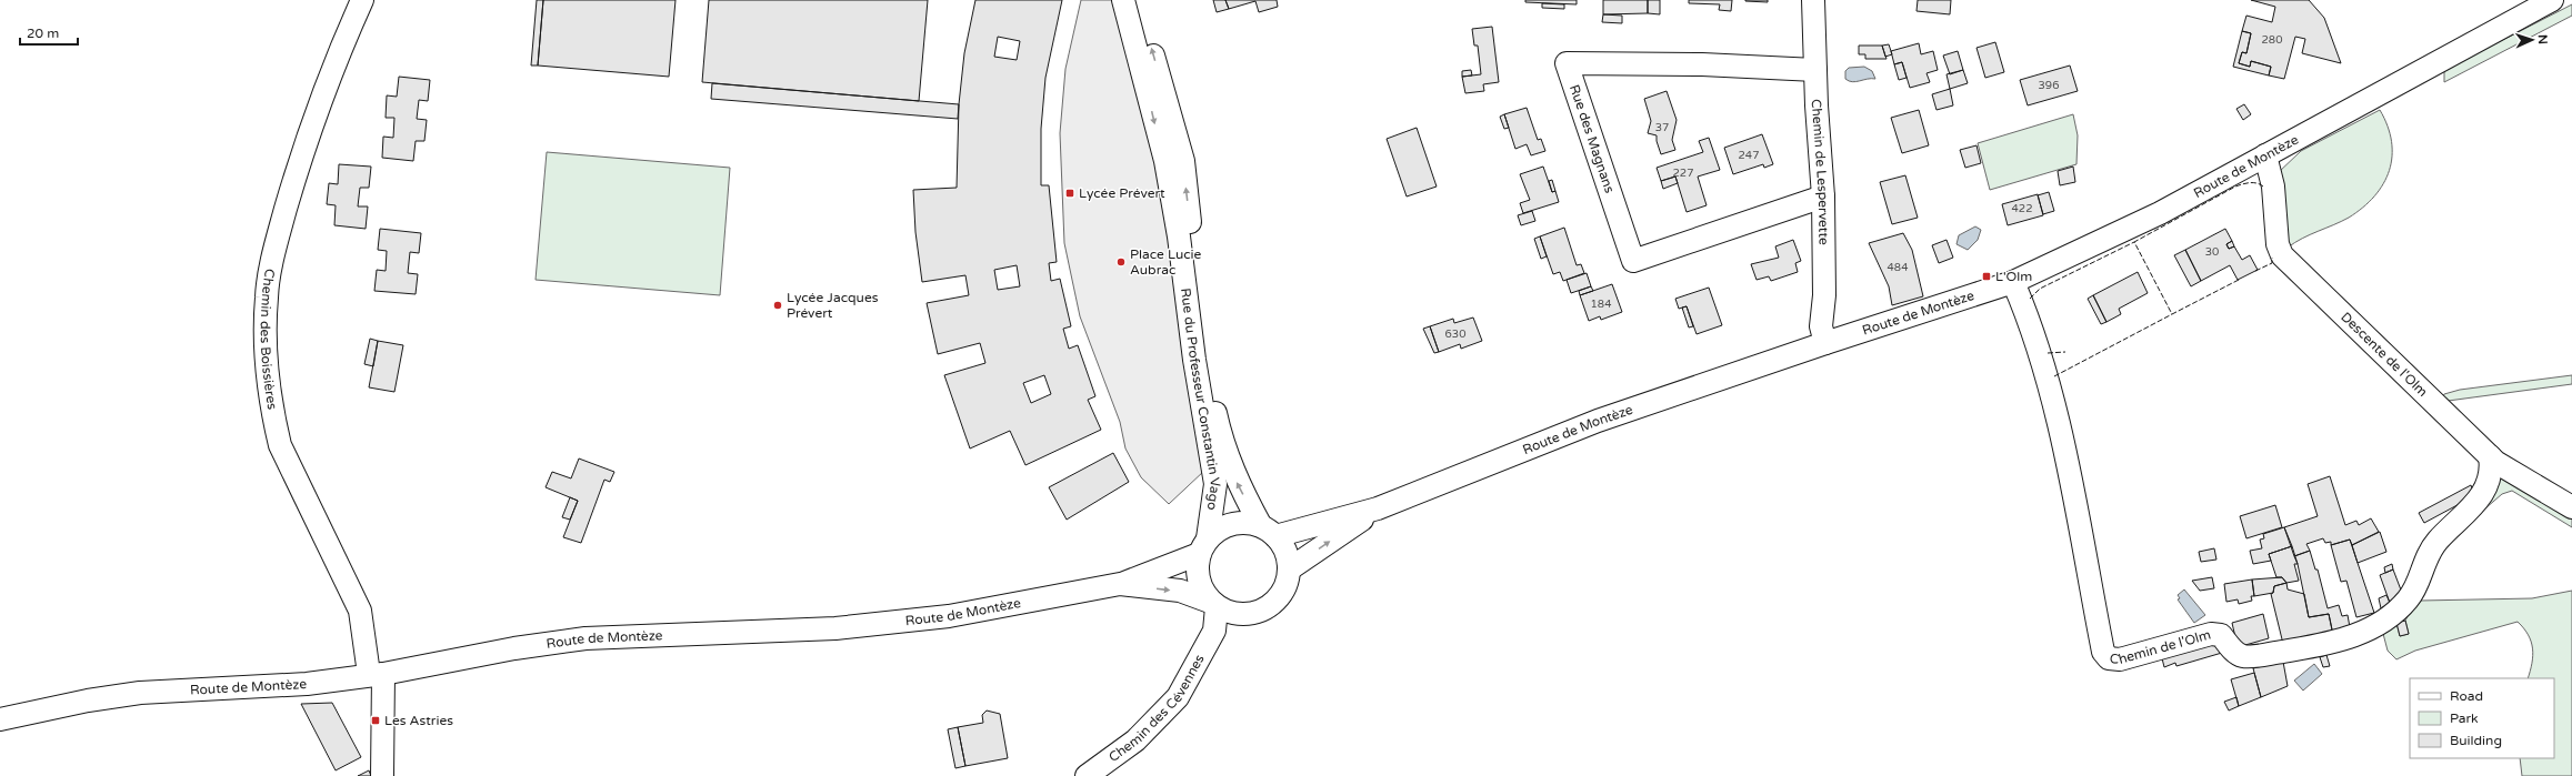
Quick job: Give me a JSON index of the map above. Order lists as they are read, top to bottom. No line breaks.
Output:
{"streets":{"street":["Rue des Magnans","Route de Montèze","Chemin de Lespervette","Chemin des Boissières","Descente de l'Olm","Rue du Professeur Constantin Vago","Chemin de l'Olm","Chemin des Cévennes"]},"crossings":[["Rue des Magnans","Chemin de Lespervette"],["Route de Montèze","Chemin de Lespervette"],["Route de Montèze","Chemin des Boissières"],["Route de Montèze","Descente de l'Olm"],["Route de Montèze","Rue du Professeur Constantin Vago"],["Route de Montèze","Chemin de l'Olm"],["Route de Montèze","Chemin des Cévennes"],["Descente de l'Olm","Chemin de l'Olm"],["Rue du Professeur Constantin Vago","Chemin des Cévennes"]],"places":{"transit":["Lycée Prévert","L'Olm","Les Astries"],"other":["Place Lucie Aubrac","Lycée Jacques Prévert"]},"house_numbers":["280","396","37","247","227","422","30","484","184","630"],"legend":["Road","Park","Building"],"scale_bar":"20 m","north":"right"}
